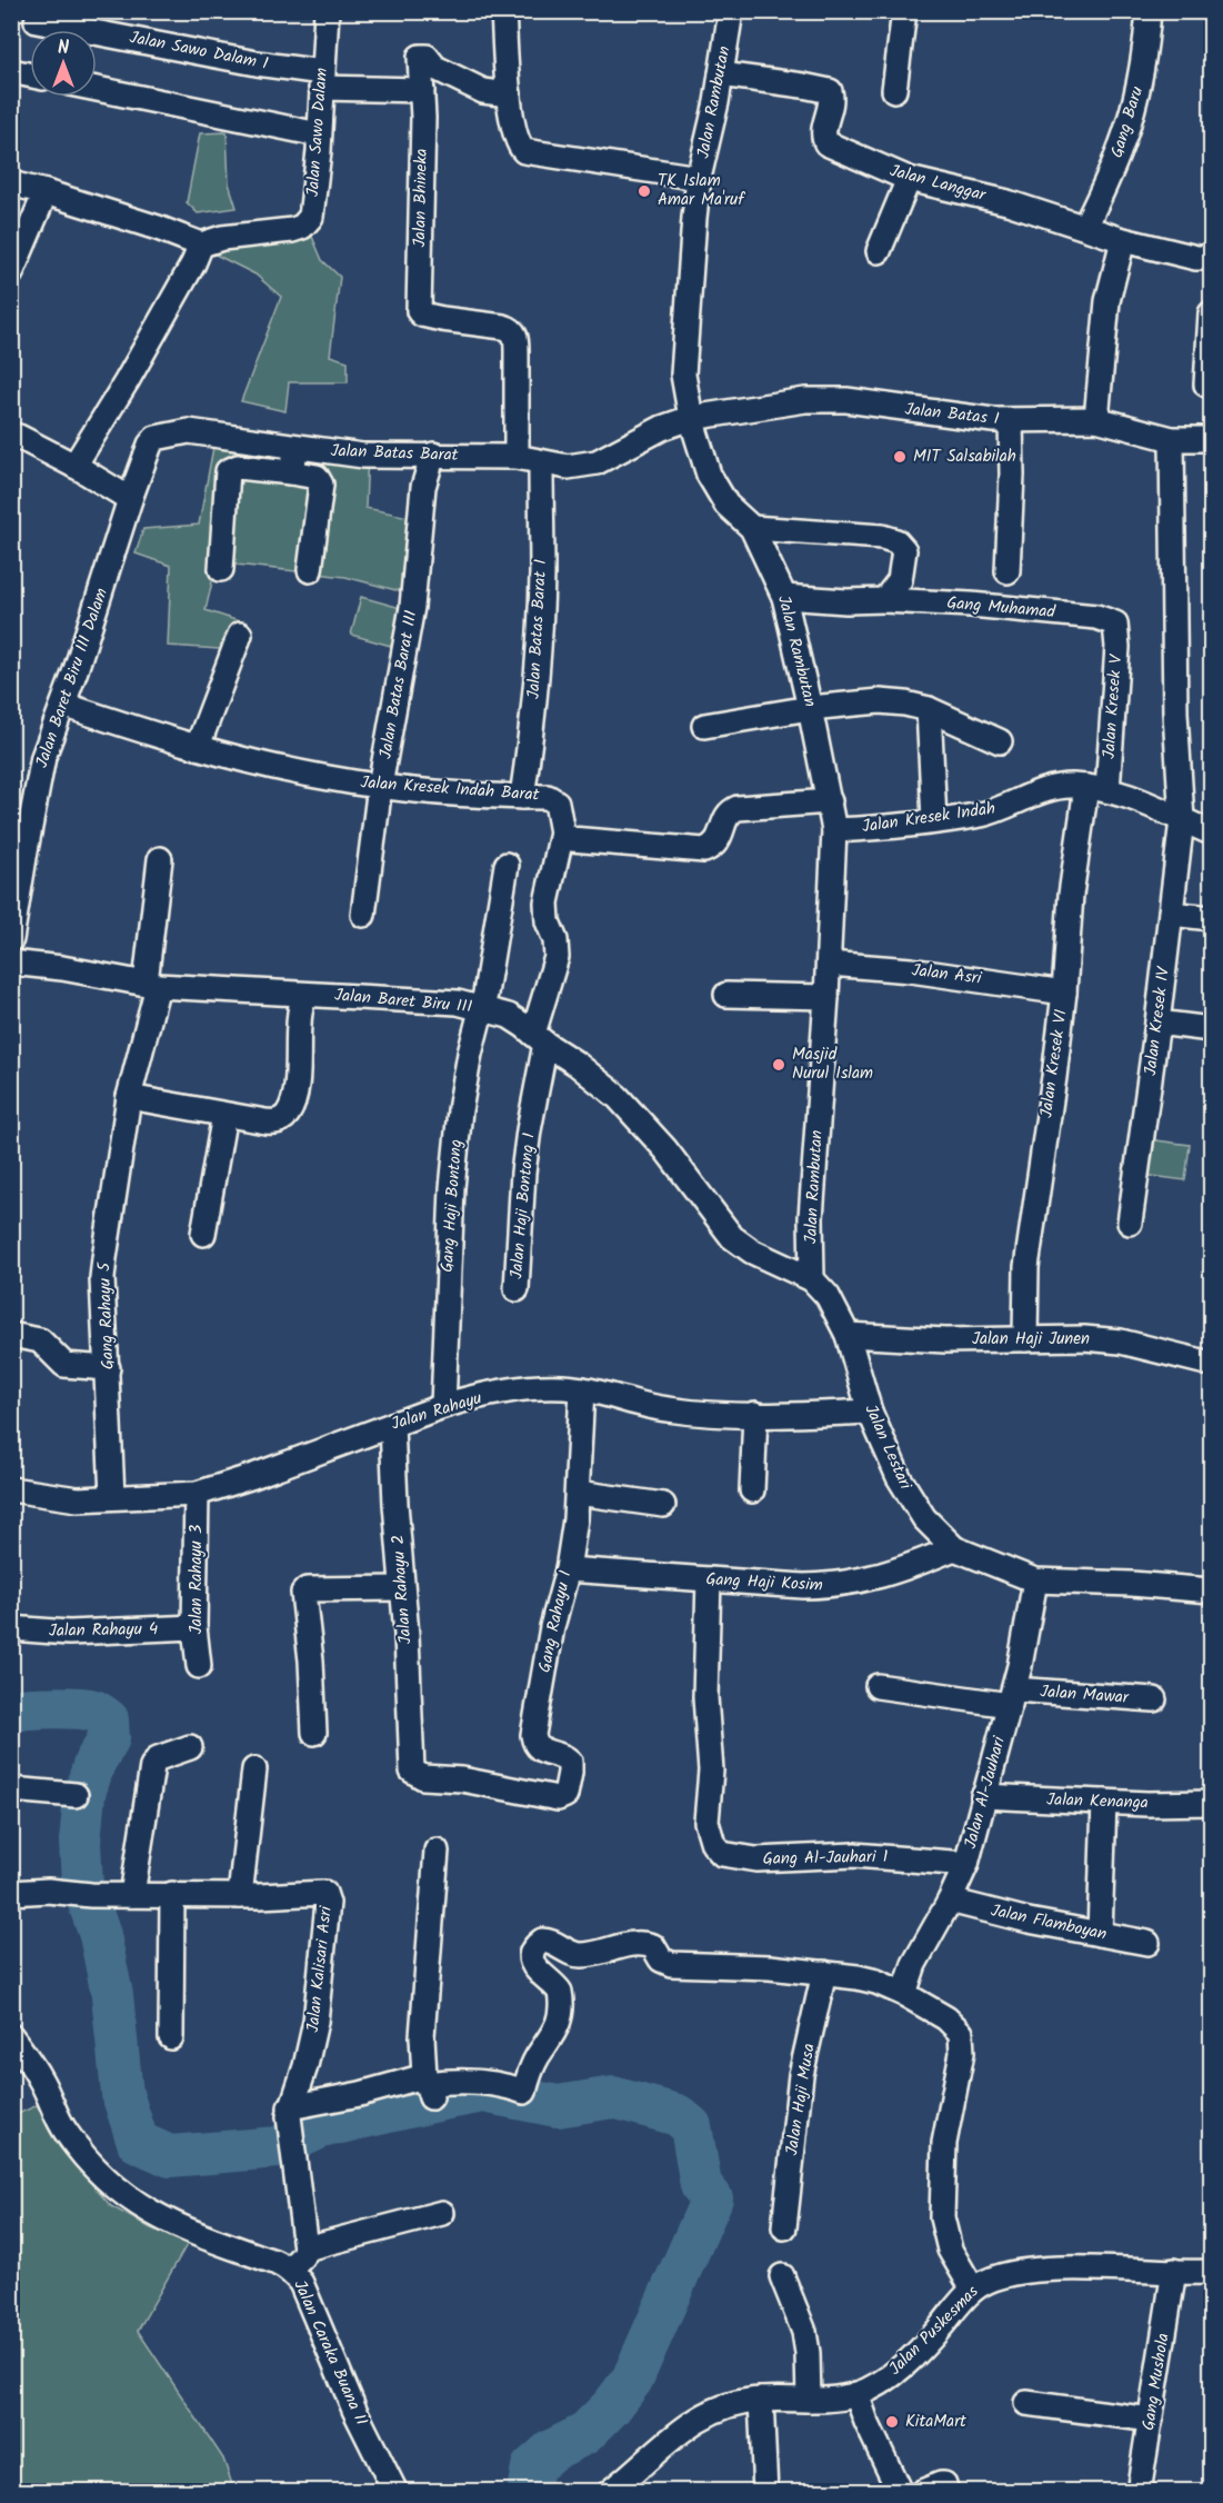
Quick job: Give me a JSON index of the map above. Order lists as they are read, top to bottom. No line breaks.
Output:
{"streets":{"street":["Jalan Sawo Dalam 1","Jalan Rambutan","Gang Baru","Jalan Sawo Dalam","Jalan Langgar","Jalan Bhineka","Jalan Batas I","Jalan Batas Barat","Gang Muhamad","Jalan Batas Barat I","Jalan Baret Biru III Dalam","Jalan Batas Barat III","Jalan Kresek V","Jalan Kresek Indah Barat","Jalan Kresek Indah","Jalan Asri","Jalan Baret Biru III","Jalan Kresek IV","Jalan Kresek VI","Gang Haji Bontong","Jalan Haji Bontong I","Gang Rahayu 5","Jalan Haji Junen","Jalan Rahayu","Jalan Lestari","Jalan Rahayu 3","Gang Haji Kosim","Jalan Rahayu 2","Gang Rahayu I","Jalan Rahayu 4","Jalan Mawar","Jalan Al-Jauhari","Jalan Kenanga","Gang Al-Jauhari 1","Jalan Flamboyan","Jalan Kalisari Asri","Jalan Haji Musa","Jalan Puskesmas","Jalan Caraka Buana II","Gang Mushola"]},"crossings":[["Jalan Sawo Dalam 1","Jalan Sawo Dalam"],["Jalan Sawo Dalam 1","Jalan Bhineka"],["Jalan Rambutan","Jalan Langgar"],["Jalan Rambutan","Jalan Batas I"],["Jalan Rambutan","Jalan Batas Barat"],["Jalan Rambutan","Gang Muhamad"],["Jalan Rambutan","Jalan Kresek Indah"],["Jalan Rambutan","Jalan Asri"],["Jalan Rambutan","Jalan Baret Biru III"],["Jalan Rambutan","Jalan Lestari"],["Gang Baru","Jalan Langgar"],["Jalan Bhineka","Jalan Batas Barat"],["Jalan Batas I","Jalan Batas Barat"],["Jalan Batas I","Jalan Kresek IV"],["Jalan Batas Barat","Jalan Batas Barat I"],["Jalan Batas Barat","Jalan Baret Biru III Dalam"],["Jalan Batas Barat","Jalan Batas Barat III"],["Gang Muhamad","Jalan Kresek V"],["Jalan Batas Barat I","Jalan Kresek Indah Barat"],["Jalan Baret Biru III Dalam","Jalan Kresek Indah Barat"],["Jalan Batas Barat III","Jalan Kresek Indah Barat"],["Jalan Kresek V","Jalan Kresek Indah"],["Jalan Kresek V","Jalan Kresek VI"],["Jalan Kresek Indah Barat","Jalan Haji Bontong I"],["Jalan Kresek Indah","Jalan Kresek IV"],["Jalan Kresek Indah","Jalan Kresek VI"],["Jalan Asri","Jalan Kresek VI"],["Jalan Baret Biru III","Gang Haji Bontong"],["Jalan Baret Biru III","Jalan Haji Bontong I"],["Jalan Baret Biru III","Gang Rahayu 5"],["Jalan Baret Biru III","Jalan Lestari"],["Jalan Kresek VI","Jalan Haji Junen"],["Gang Haji Bontong","Jalan Rahayu"],["Gang Rahayu 5","Jalan Rahayu"],["Jalan Haji Junen","Jalan Lestari"],["Jalan Rahayu","Jalan Lestari"],["Jalan Rahayu","Jalan Rahayu 3"],["Jalan Rahayu","Jalan Rahayu 2"],["Jalan Rahayu","Gang Rahayu I"],["Jalan Lestari","Gang Haji Kosim"],["Jalan Lestari","Jalan Al-Jauhari"],["Jalan Rahayu 3","Jalan Rahayu 4"],["Gang Haji Kosim","Gang Rahayu I"],["Gang Haji Kosim","Gang Al-Jauhari 1"],["Jalan Rahayu 2","Gang Rahayu I"],["Jalan Mawar","Jalan Al-Jauhari"],["Jalan Al-Jauhari","Jalan Kenanga"],["Jalan Al-Jauhari","Gang Al-Jauhari 1"],["Jalan Al-Jauhari","Jalan Flamboyan"],["Jalan Puskesmas","Gang Mushola"]],"places":["TK Islam Amar Ma'ruf","MIT Salsabilah","Masjid Nurul Islam","KitaMart"],"north":"top"}
